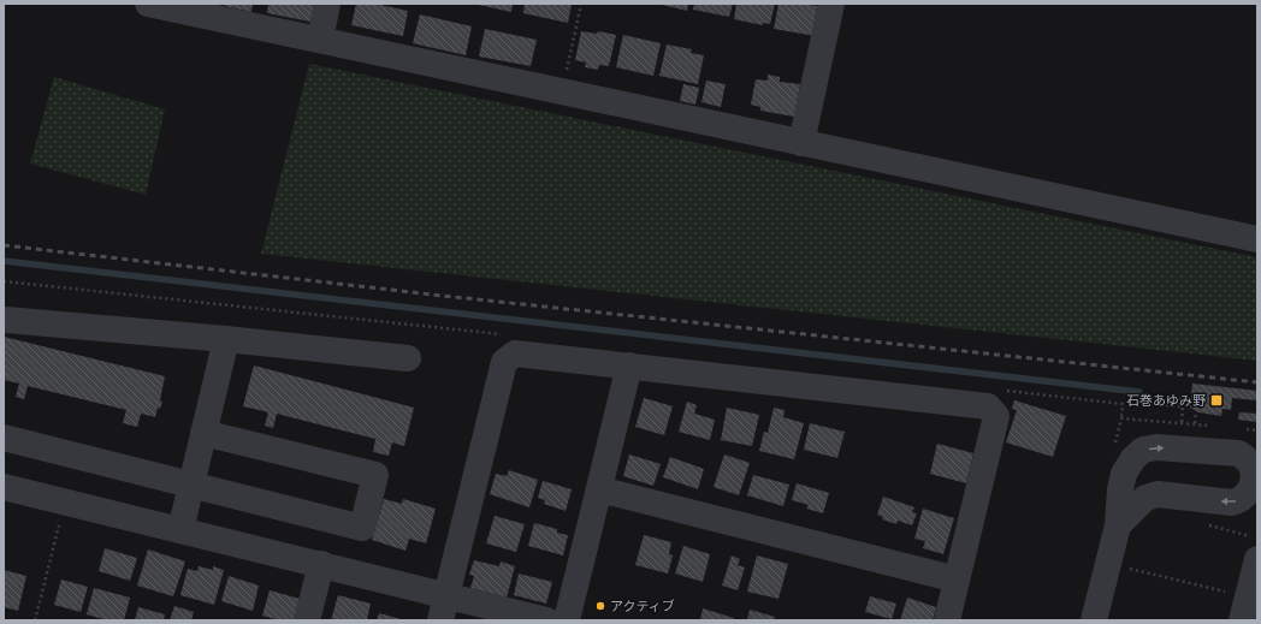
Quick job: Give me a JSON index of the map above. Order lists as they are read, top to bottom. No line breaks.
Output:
{"places":{"transit":["石巻あゆみ野"],"other":["アクティブ"]}}
